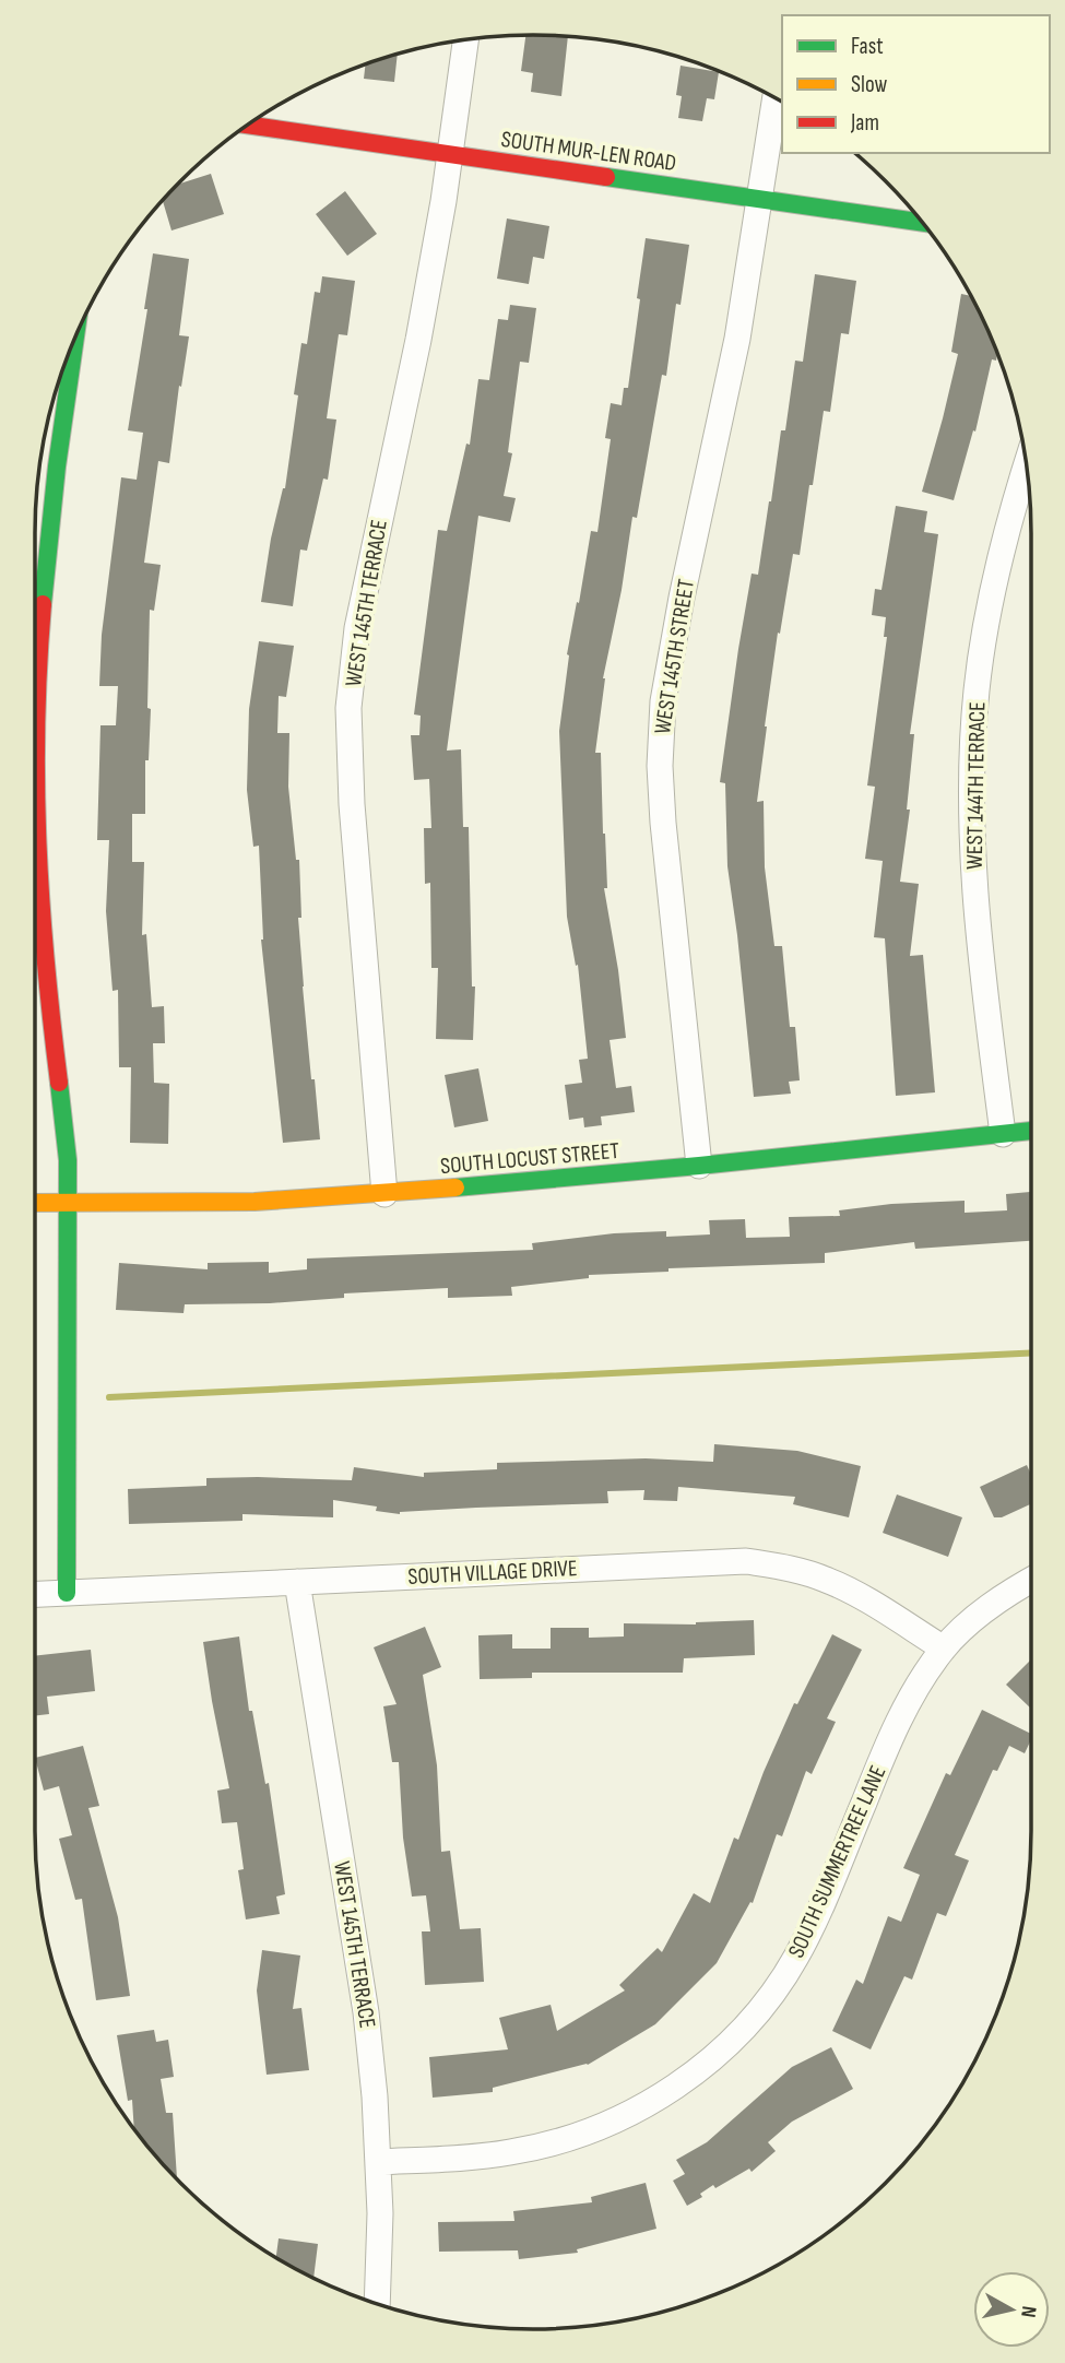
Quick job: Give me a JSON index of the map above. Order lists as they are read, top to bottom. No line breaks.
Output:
{"streets":{"street":["SOUTH MUR-LEN ROAD","WEST 145TH TERRACE","WEST 145TH STREET","WEST 144TH TERRACE","SOUTH LOCUST STREET","SOUTH VILLAGE DRIVE","SOUTH SUMMERTREE LANE"]},"crossings":[["SOUTH MUR-LEN ROAD","WEST 145TH TERRACE"],["SOUTH MUR-LEN ROAD","WEST 145TH STREET"],["WEST 145TH TERRACE","SOUTH LOCUST STREET"],["WEST 145TH TERRACE","SOUTH VILLAGE DRIVE"],["WEST 145TH TERRACE","SOUTH SUMMERTREE LANE"],["WEST 145TH STREET","SOUTH LOCUST STREET"],["WEST 144TH TERRACE","SOUTH LOCUST STREET"],["SOUTH VILLAGE DRIVE","SOUTH SUMMERTREE LANE"]],"legend":["Fast","Slow","Jam"],"north":"right"}
